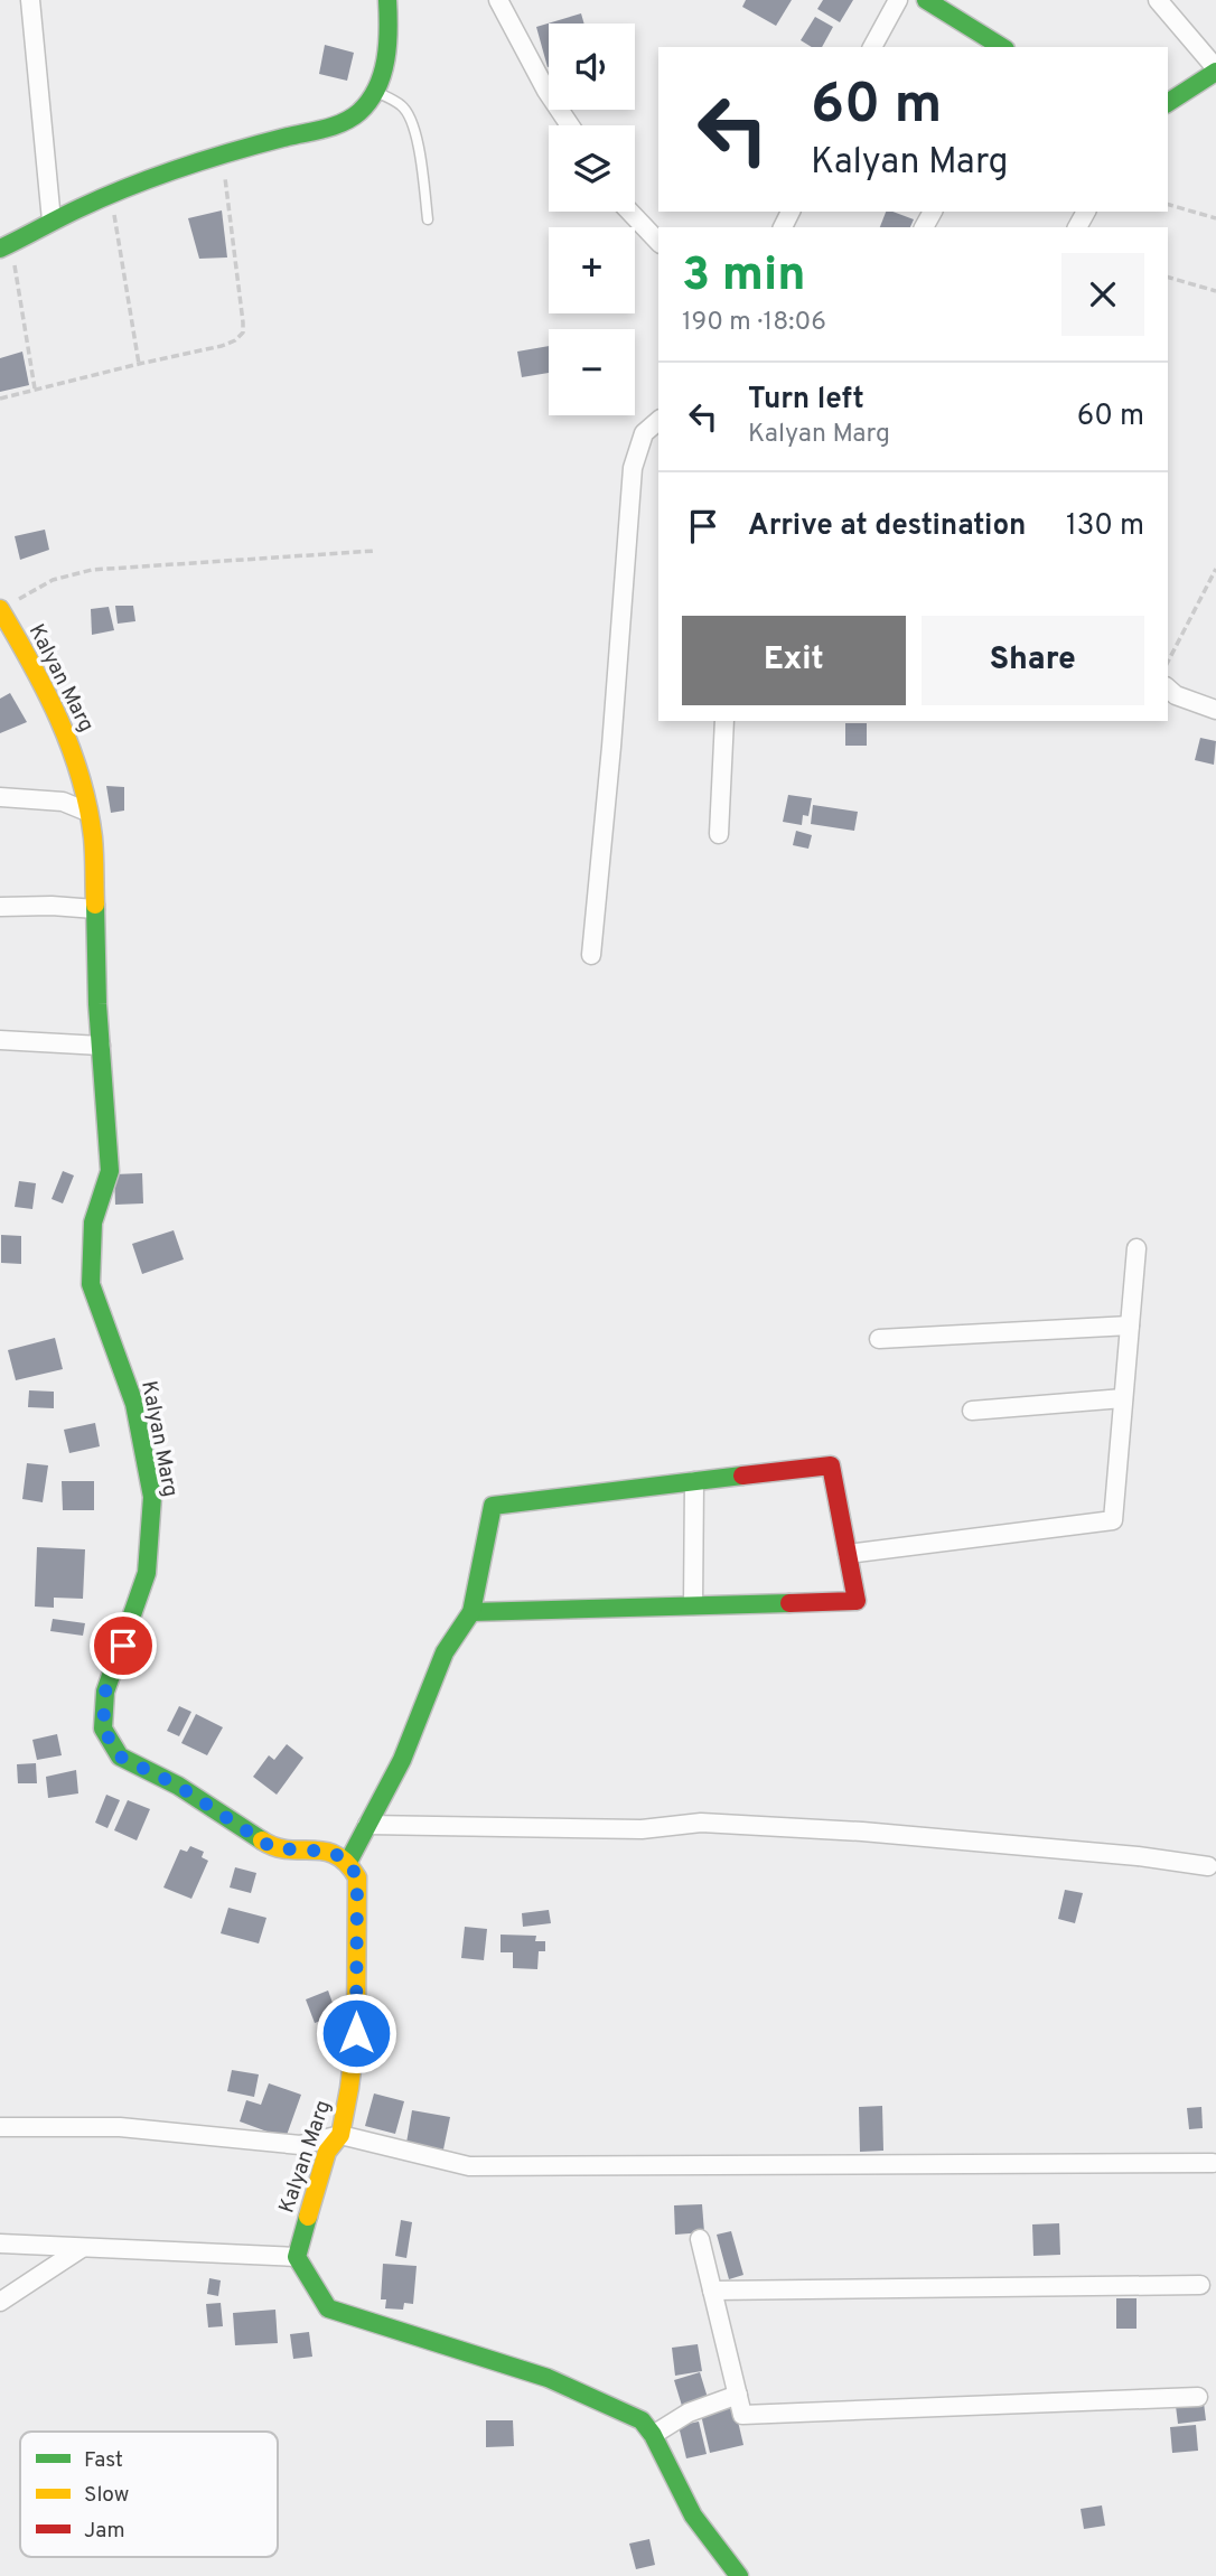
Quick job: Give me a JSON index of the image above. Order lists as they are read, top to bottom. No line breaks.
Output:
{"streets":{"street":["Kalyan Marg"]},"legend":["Fast","Slow","Jam"],"page":{"map_buttons":["+","−"],"turn":["60 m","Kalyan Marg"],"heading":["3 min","190 m · 18:06"],"list":[{"name":"Turn left","note":"Kalyan Marg","value":"60 m"},{"name":"Arrive at destination","value":"130 m"}],"buttons":["Exit","Share"]}}
